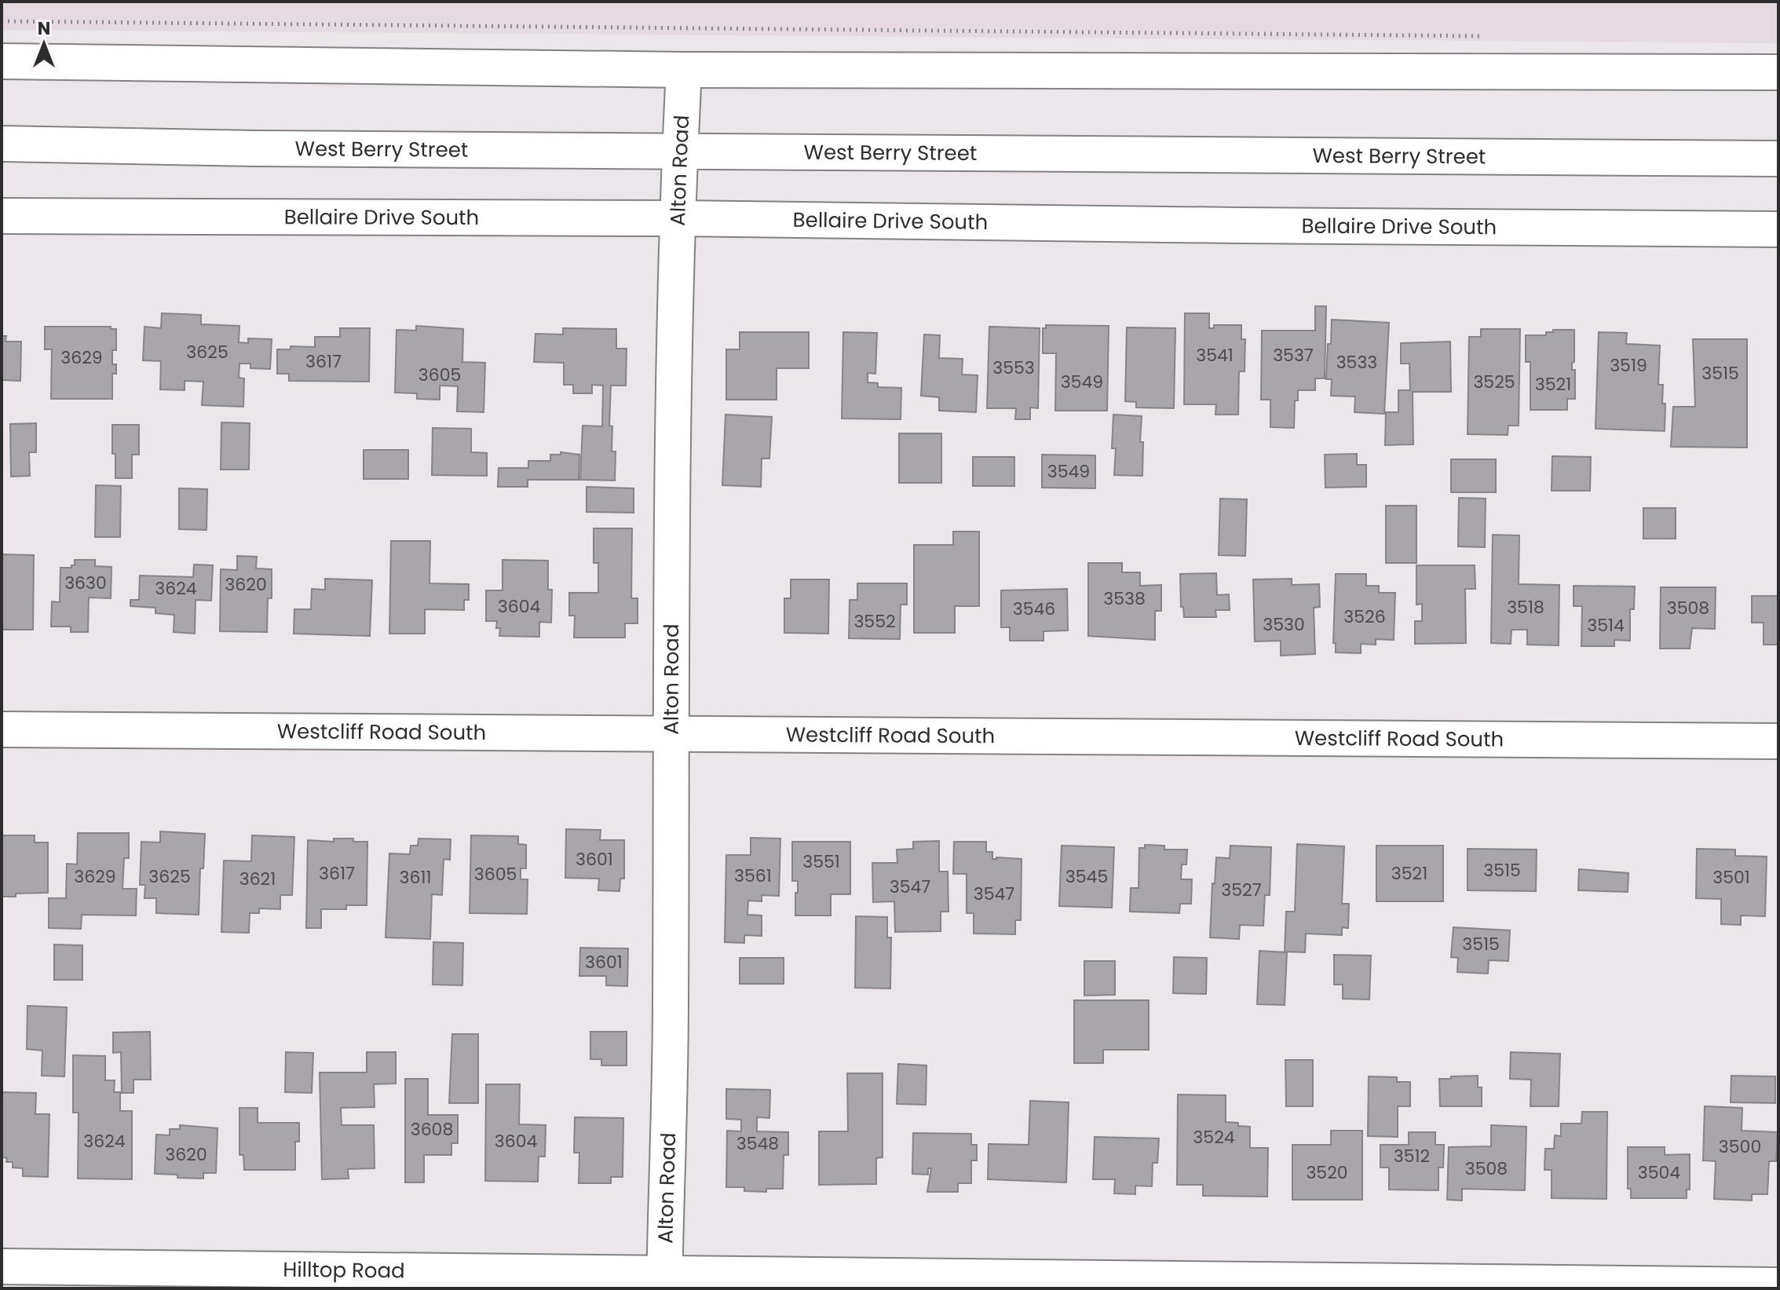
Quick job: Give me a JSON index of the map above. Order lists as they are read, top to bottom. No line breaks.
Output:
{"streets":{"street":["West Berry Street","Alton Road","Bellaire Drive South","Westcliff Road South","Hilltop Road"]},"crossings":[["West Berry Street","Alton Road"],["Alton Road","Bellaire Drive South"],["Alton Road","Westcliff Road South"],["Alton Road","Hilltop Road"]],"house_numbers":["3625","3541","3537","3629","3617","3533","3519","3553","3515","3605","3549","3525","3521","3549","3630","3620","3624","3538","3604","3518","3508","3546","3526","3552","3530","3514","3601","3551","3515","3617","3521","3605","3561","3629","3625","3545","3611","3501","3621","3547","3527","3547","3515","3601","3608","3524","3624","3604","3548","3500","3620","3512","3508","3520","3504"],"north":"top"}
